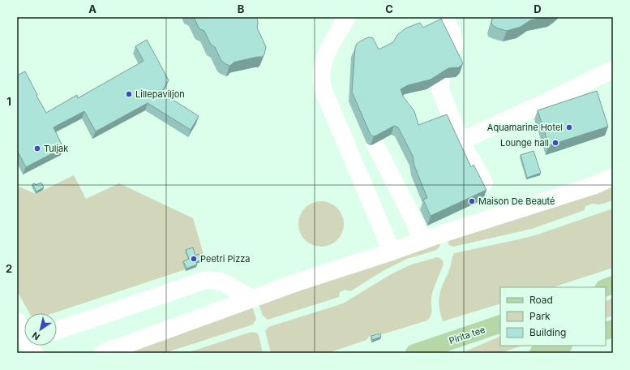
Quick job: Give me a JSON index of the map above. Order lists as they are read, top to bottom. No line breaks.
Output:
{"streets":{"main road":["Pirita tee"]},"places":["Lillepaviljon","Aquamarine Hotel","Lounge hall","Tuljak","Maison De Beauté","Peetri Pizza"],"legend":["Road","Park","Building"],"north":"bottom left","grid":{"columns":["A","B","C","D"],"rows":["1","2"]}}
